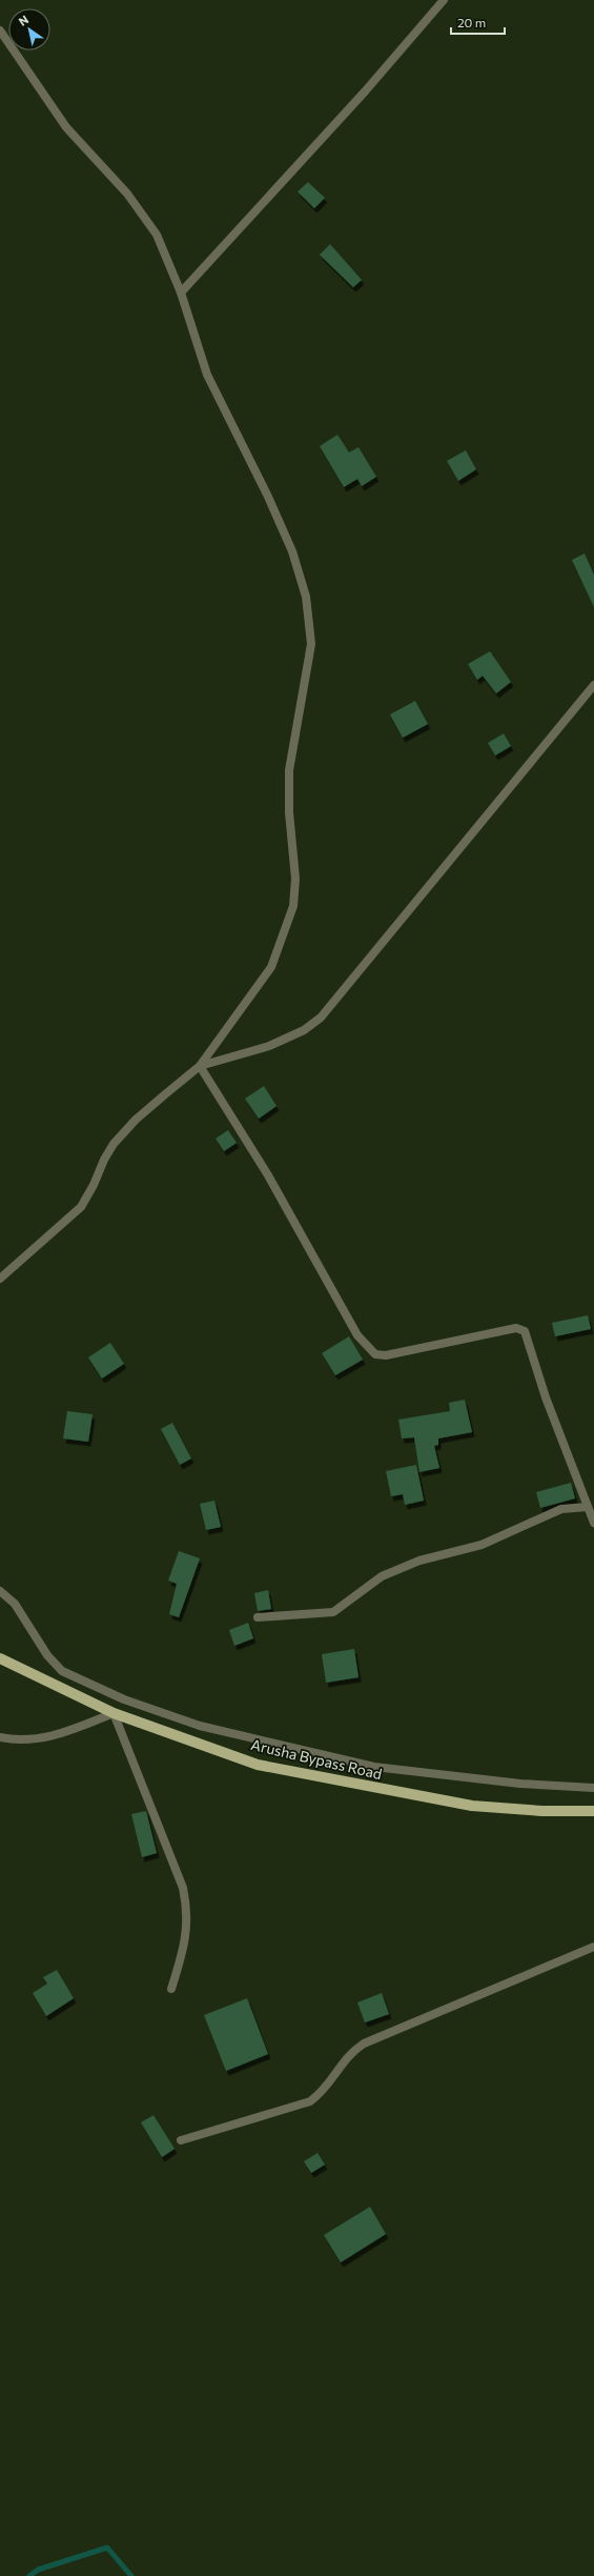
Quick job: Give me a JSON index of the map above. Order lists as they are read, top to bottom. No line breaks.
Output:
{"streets":{"main road":["Arusha Bypass Road"]},"scale_bar":"20 m","north":"top left"}
